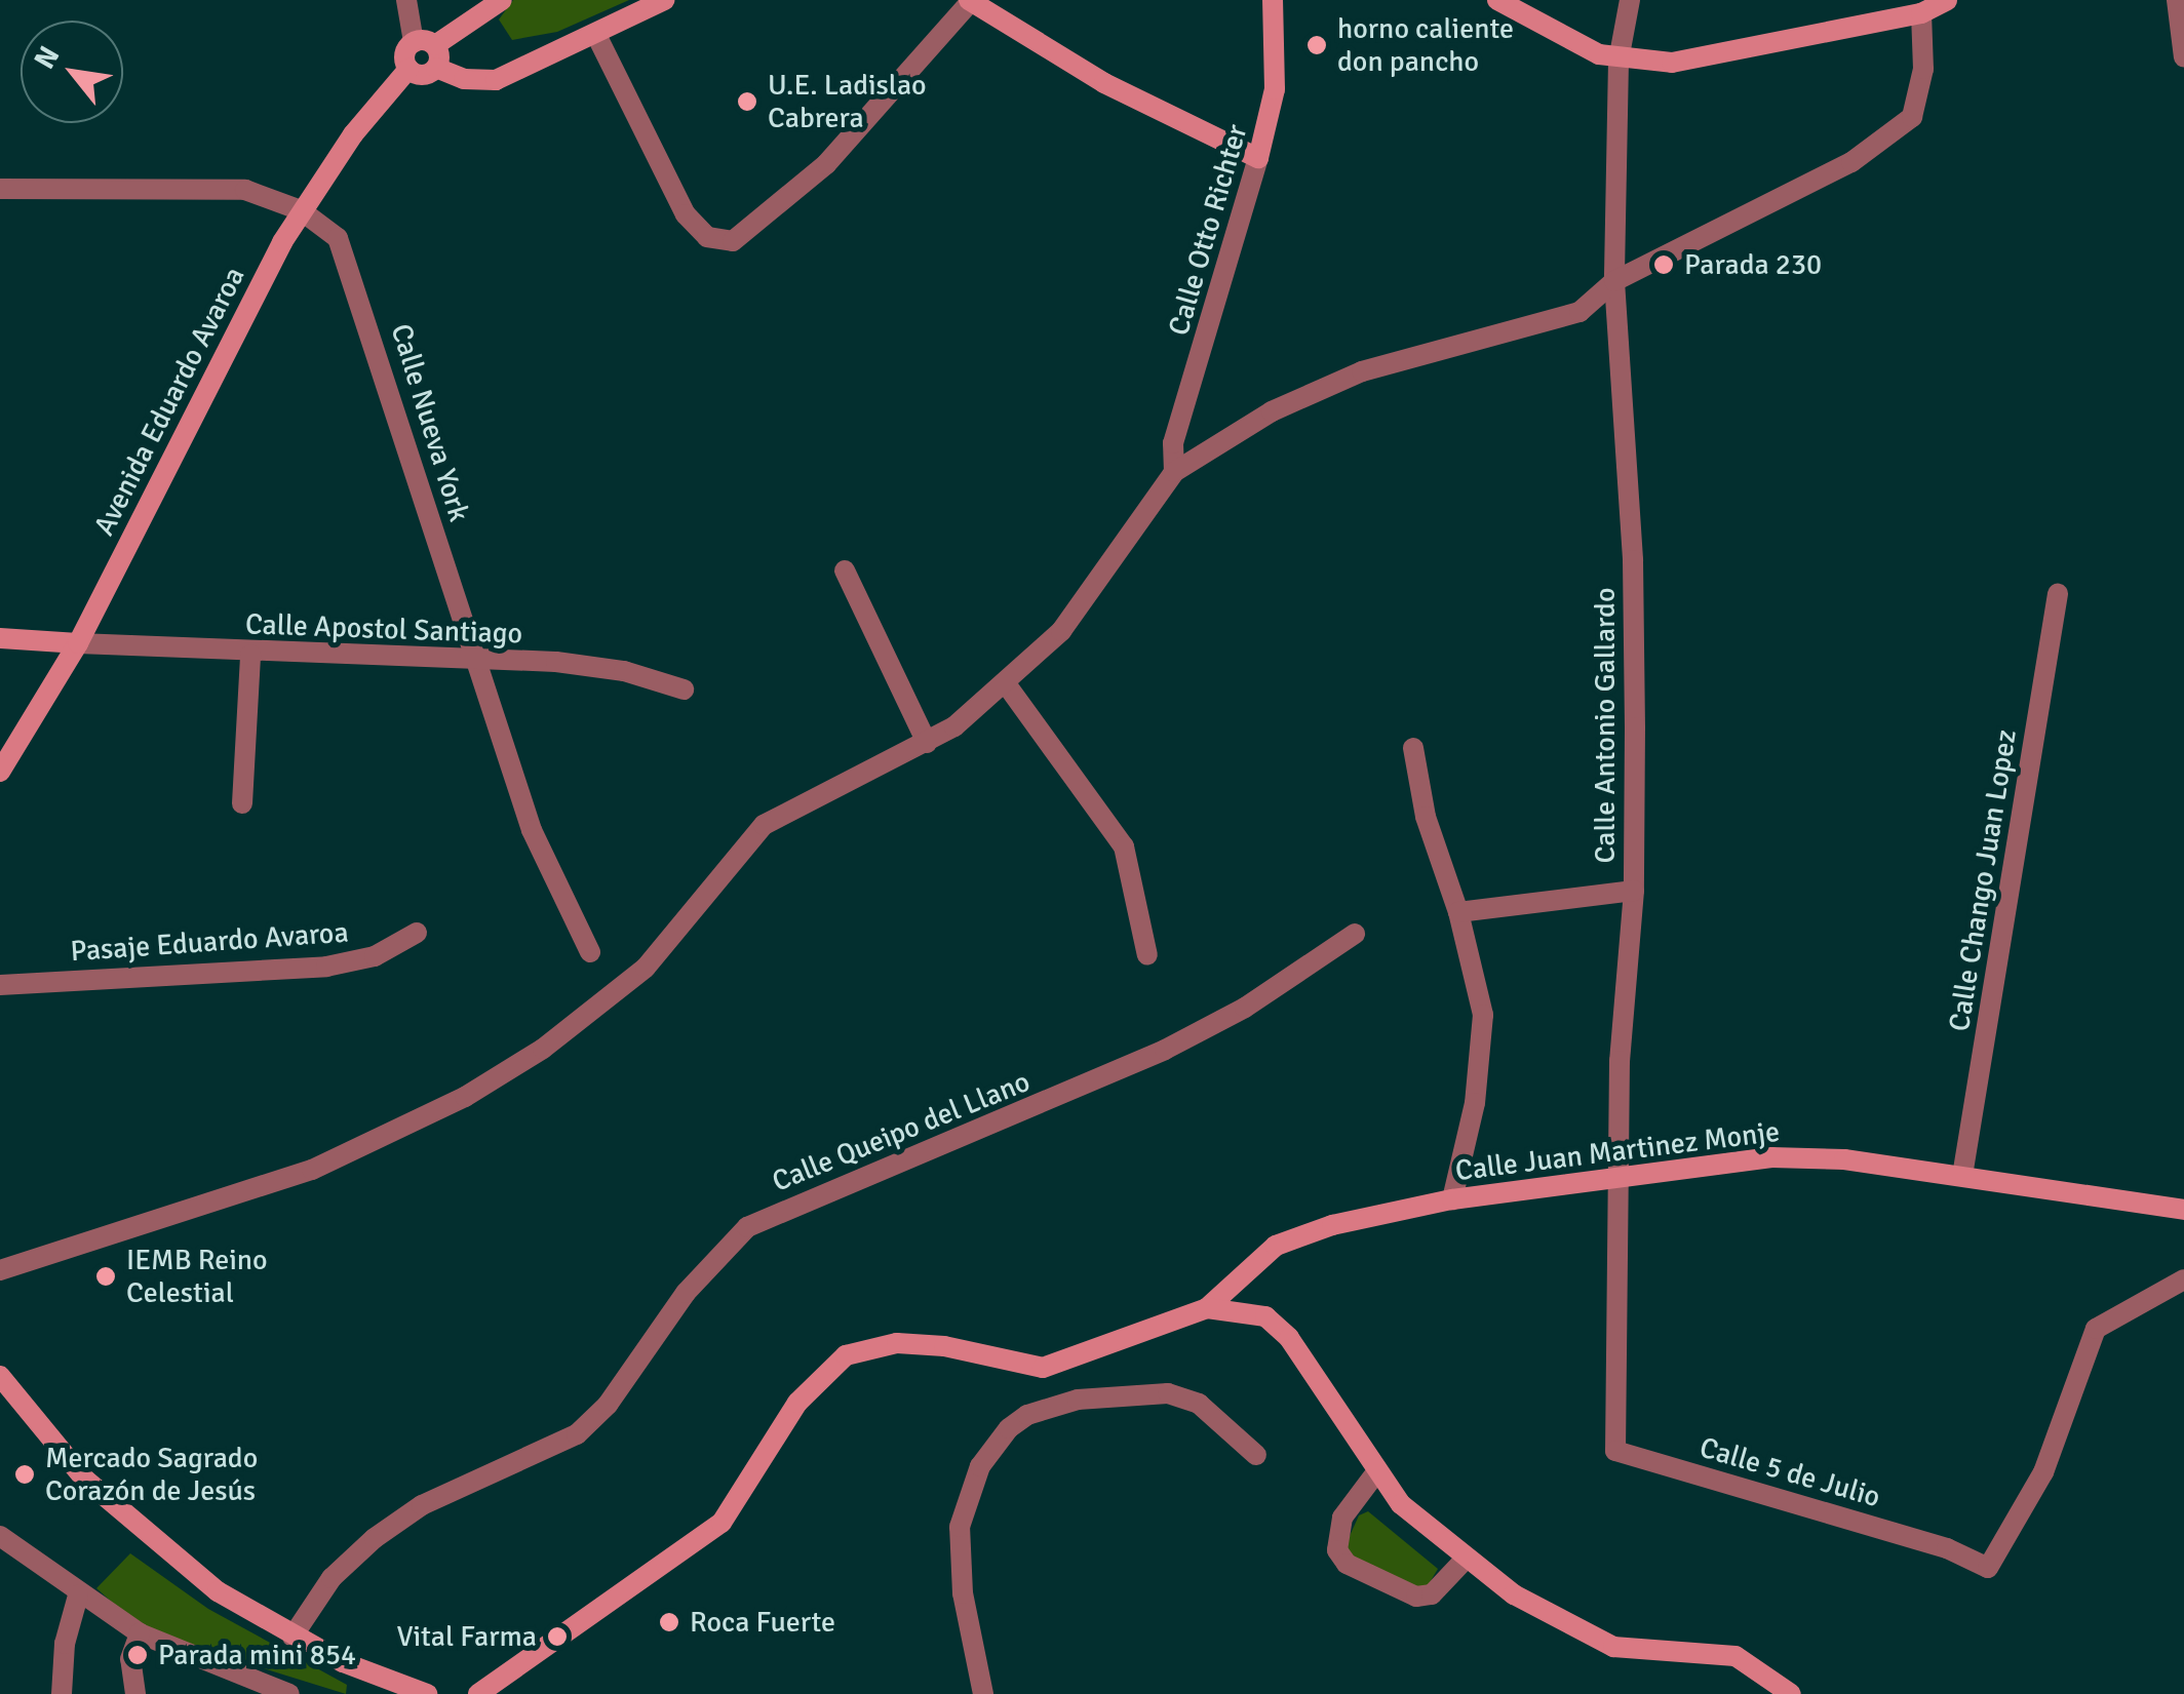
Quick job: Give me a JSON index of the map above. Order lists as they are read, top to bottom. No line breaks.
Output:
{"streets":{"street":["Calle Otto Richter","Avenida Eduardo Avaroa","Calle Nueva York","Calle Apostol Santiago","Calle Antonio Gallardo","Calle Chango Juan Lopez","Pasaje Eduardo Avaroa","Calle Queipo del Llano","Calle Juan Martinez Monje","Calle 5 de Julio"]},"crossings":[["Avenida Eduardo Avaroa","Calle Nueva York"],["Avenida Eduardo Avaroa","Calle Apostol Santiago"],["Calle Nueva York","Calle Apostol Santiago"],["Calle Antonio Gallardo","Calle Juan Martinez Monje"],["Calle Antonio Gallardo","Calle 5 de Julio"],["Calle Chango Juan Lopez","Calle Juan Martinez Monje"]],"places":["horno caliente don pancho","U.E. Ladislao Cabrera","Parada 230","IEMB Reino Celestial","Mercado Sagrado Corazón de Jesús","Roca Fuerte","Vital Farma","Parada mini 854"],"north":"top left"}
